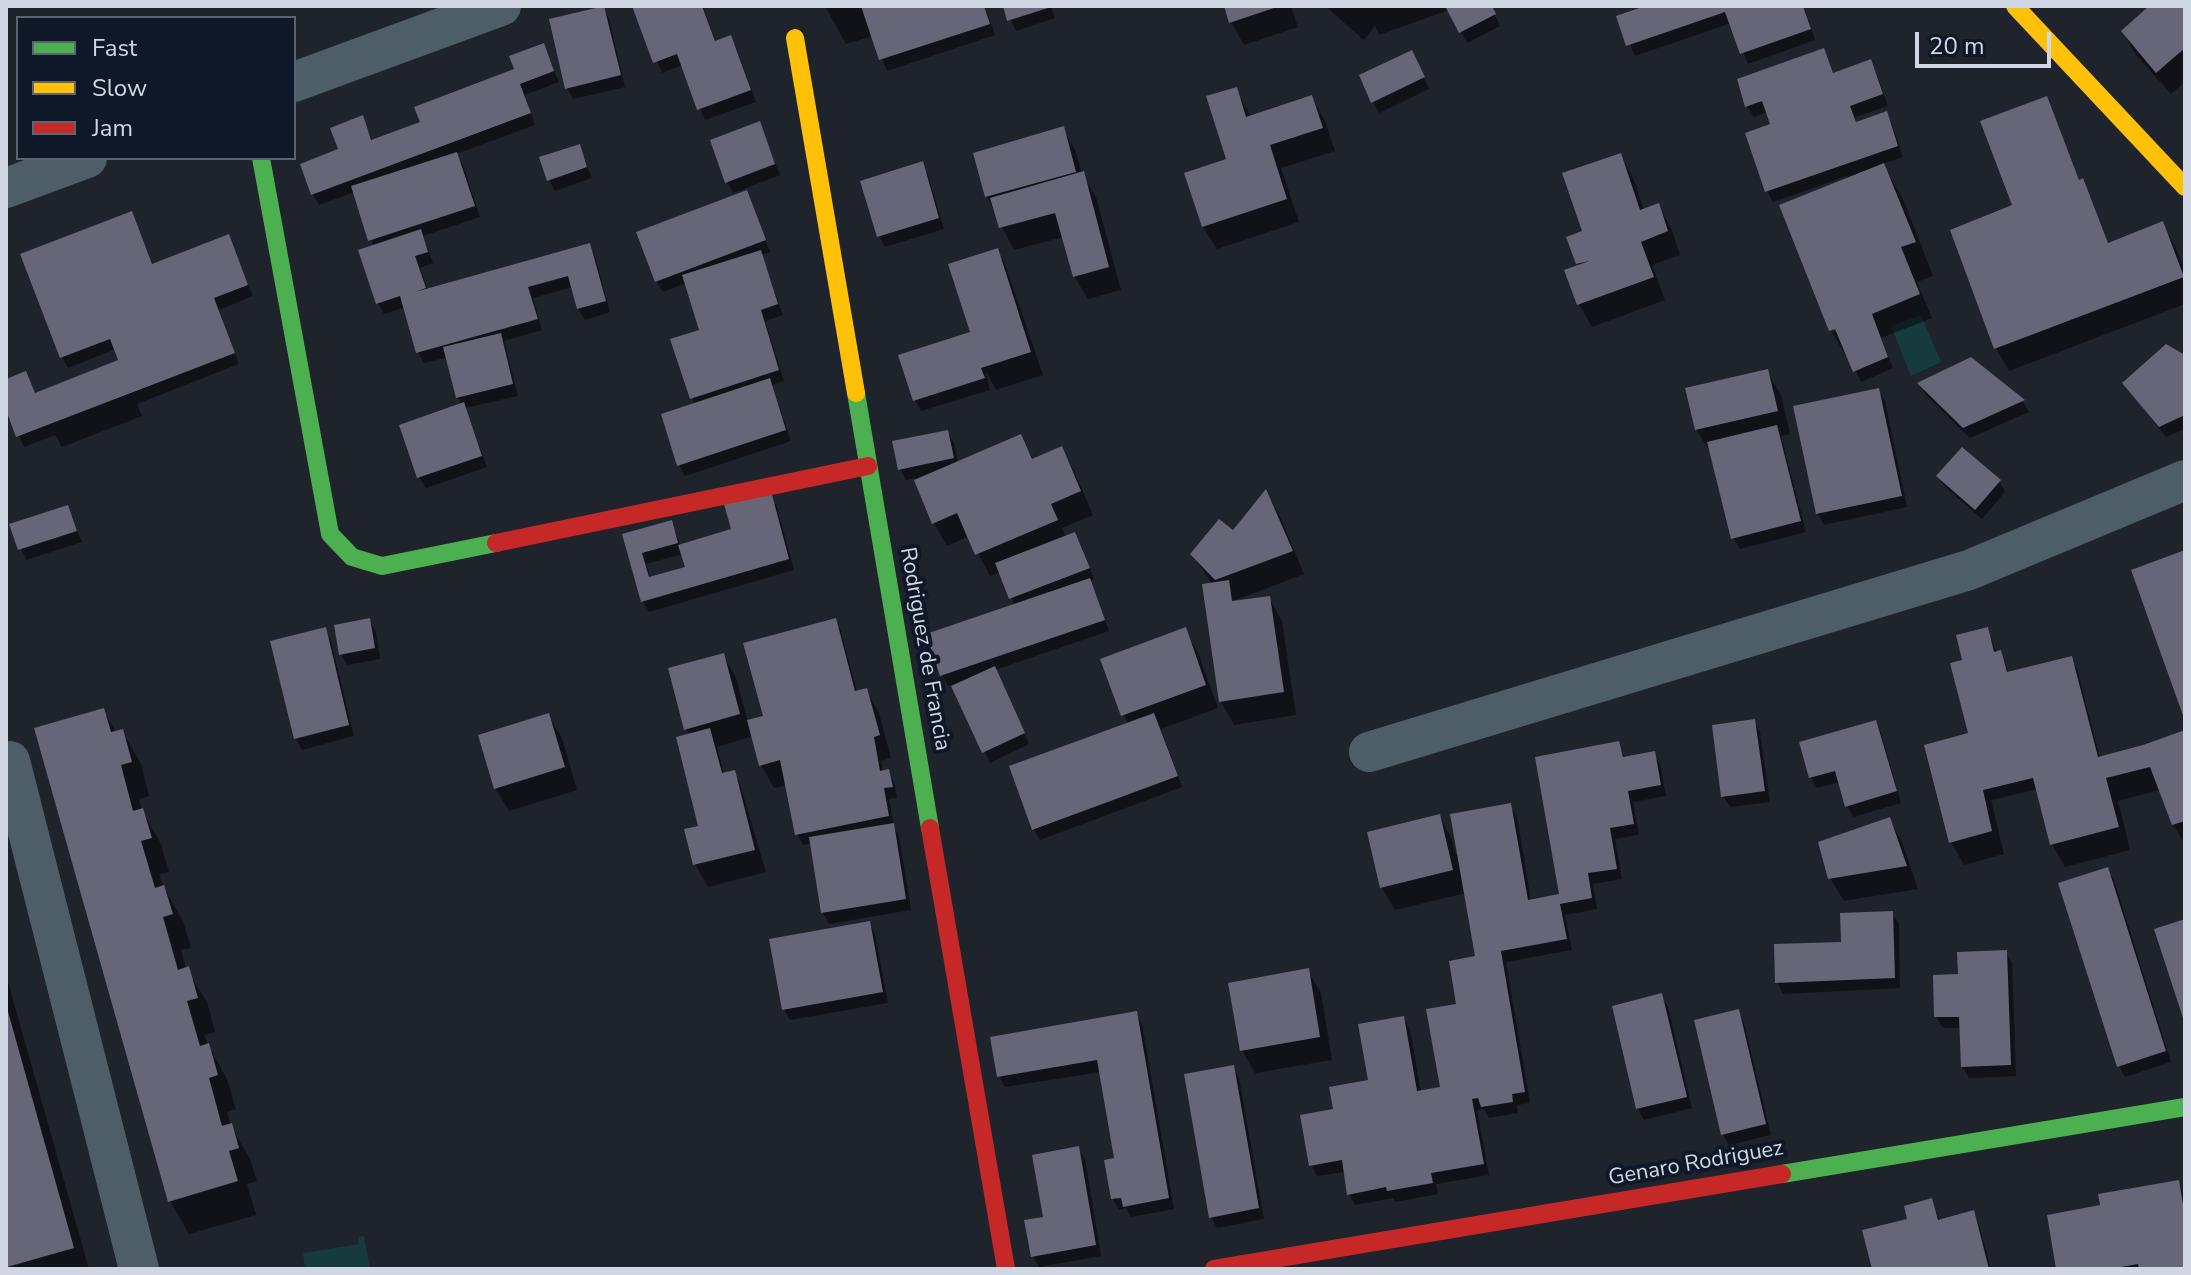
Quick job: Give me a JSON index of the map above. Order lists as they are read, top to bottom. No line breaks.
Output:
{"streets":{"street":["Rodriguez de Francia","Genaro Rodriguez"]},"legend":["Fast","Slow","Jam"],"scale_bar":"20 m"}
